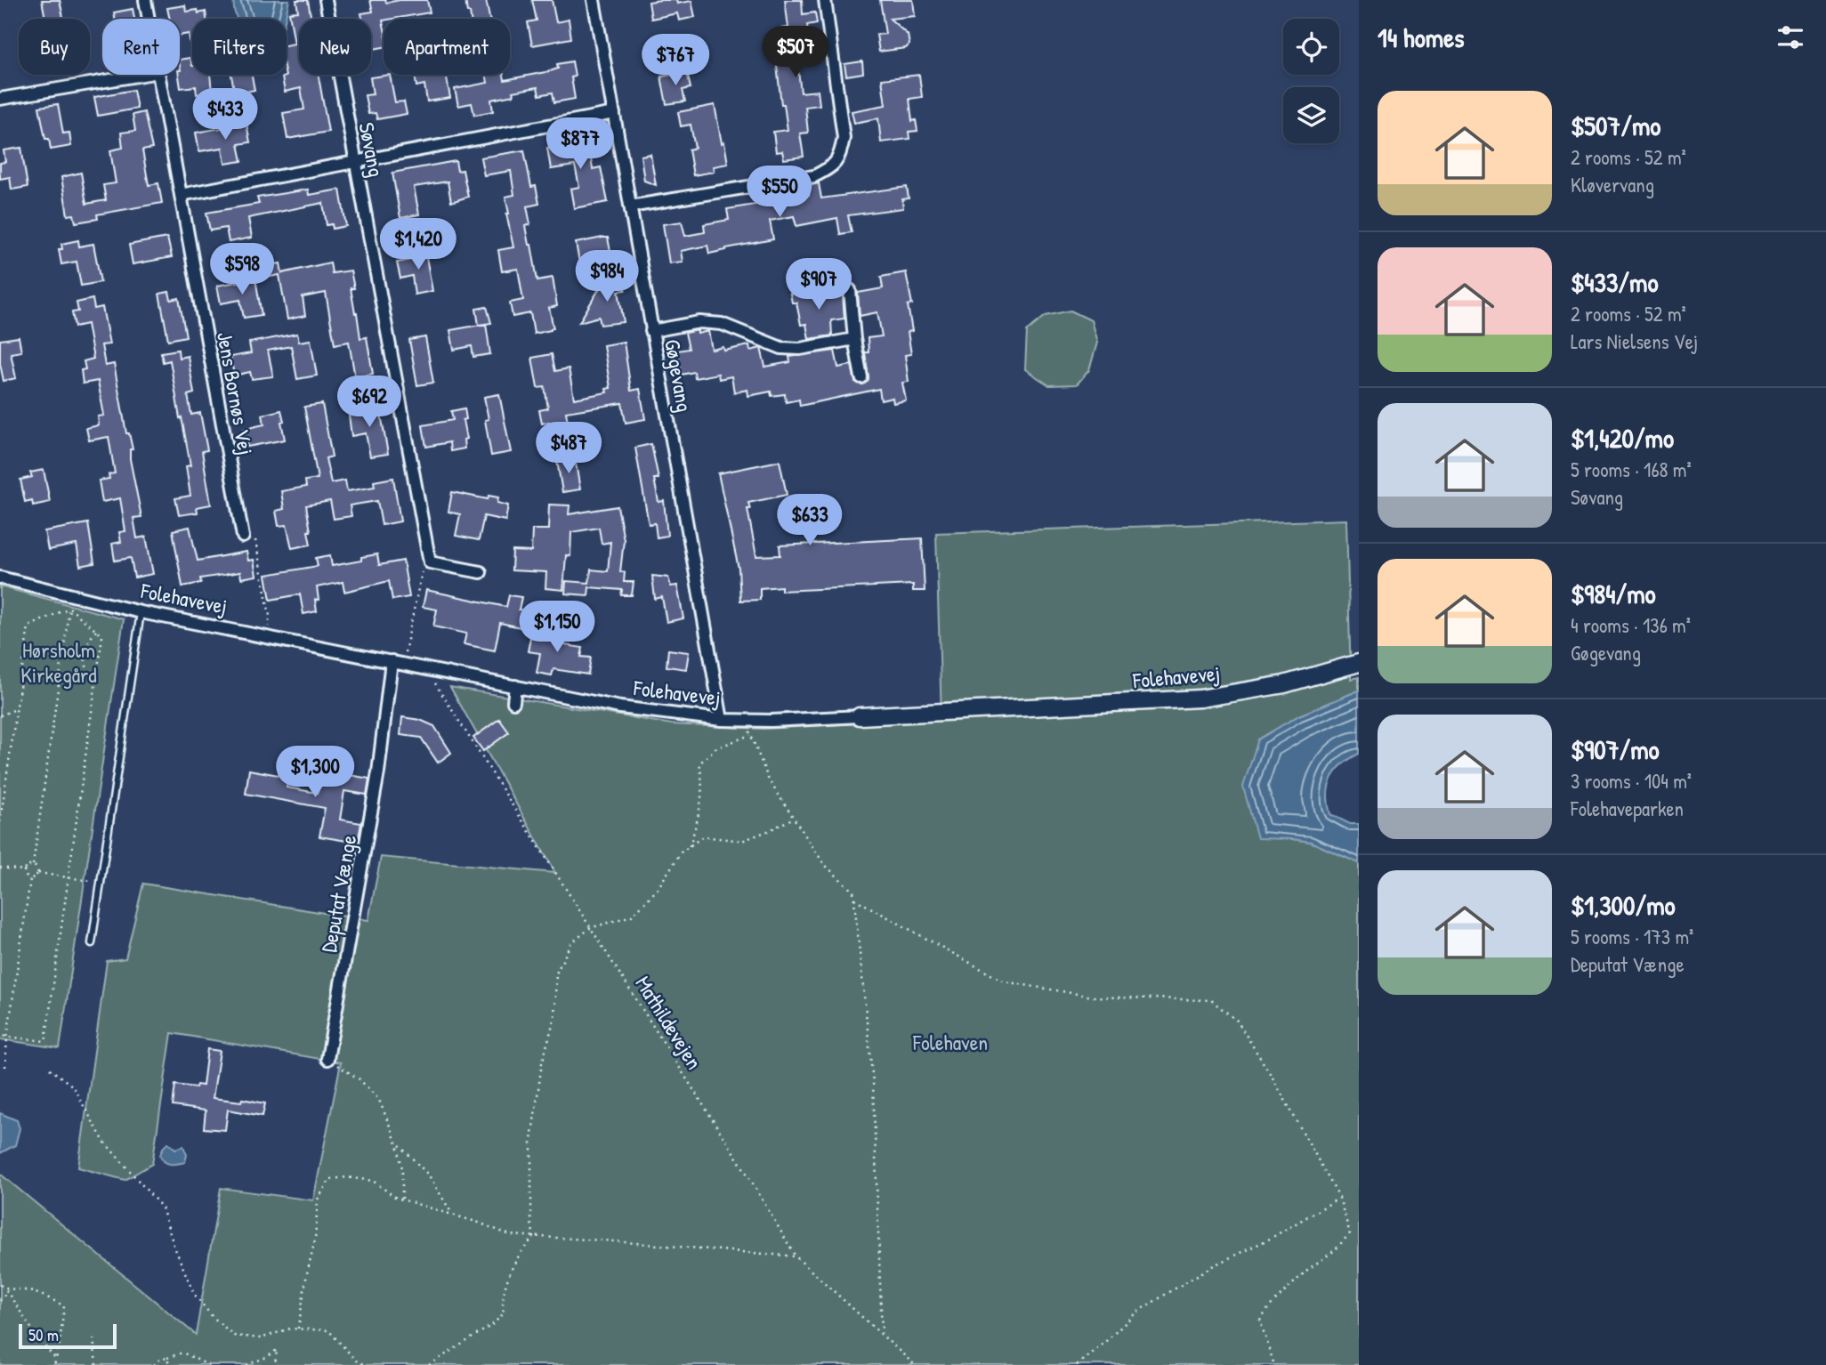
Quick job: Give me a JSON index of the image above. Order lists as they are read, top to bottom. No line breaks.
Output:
{"streets":{"street":["Søvang","Gøgevang","Jens Bornøs Vej","Folehavevej","Deputat Vænge"],"path":["Mathildevejen"]},"crossings":[["Gøgevang","Folehavevej"],["Folehavevej","Deputat Vænge"],["Folehavevej","Mathildevejen"]],"parks":["Hørsholm Kirkegård","Folehaven"],"scale_bar":"50 m","page":{"heading":"14 homes","chip":["Buy","Rent","Filters","New","Apartment"],"price":["$507","$767","$433","$877","$550","$1,420","$598","$984","$907","$692","$487","$633","$1,150","$1,300"],"list":[{"name":"$507/mo","note":"2 rooms · 52 m² · Kløvervang"},{"name":"$433/mo","note":"2 rooms · 52 m² · Lars Nielsens Vej"},{"name":"$1,420/mo","note":"5 rooms · 168 m² · Søvang"},{"name":"$984/mo","note":"4 rooms · 136 m² · Gøgevang"},{"name":"$907/mo","note":"3 rooms · 104 m² · Folehaveparken"},{"name":"$1,300/mo","note":"5 rooms · 173 m² · Deputat Vænge"}],"scale":"50 m"}}
